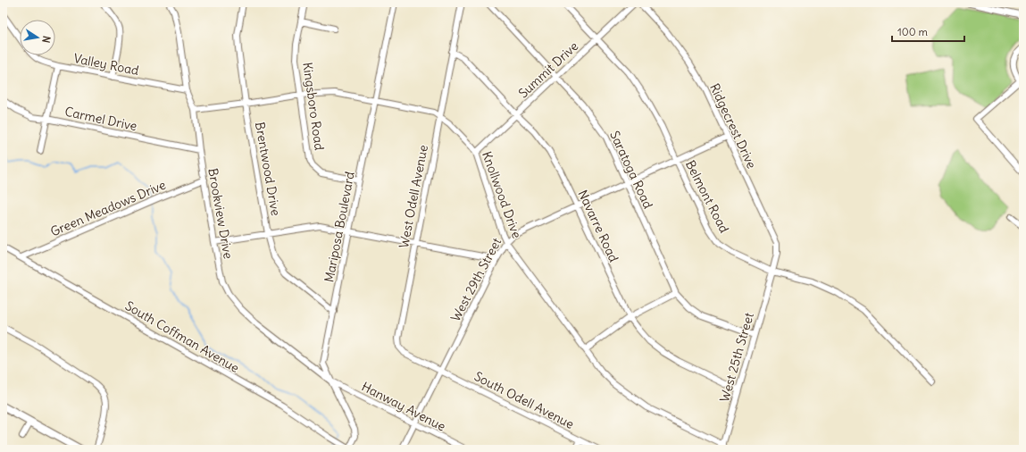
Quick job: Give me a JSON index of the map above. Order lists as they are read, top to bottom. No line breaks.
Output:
{"streets":{"street":["Valley Road","Summit Drive","Kingsboro Road","Carmel Drive","Ridgecrest Drive","Brentwood Drive","Saratoga Road","Knollwood Drive","West Odell Avenue","Belmont Road","Green Meadows Drive","Brookview Drive","Navarre Road","Mariposa Boulevard","West 29th Street","South Coffman Avenue","West 25th Street","South Odell Avenue","Hanway Avenue"]},"crossings":[["Valley Road","Brookview Drive"],["Summit Drive","Saratoga Road"],["Summit Drive","Knollwood Drive"],["Summit Drive","Belmont Road"],["Summit Drive","Navarre Road"],["Kingsboro Road","Knollwood Drive"],["Kingsboro Road","Mariposa Boulevard"],["Carmel Drive","Brookview Drive"],["Ridgecrest Drive","Belmont Road"],["Ridgecrest Drive","West 29th Street"],["Ridgecrest Drive","West 25th Street"],["Brentwood Drive","Knollwood Drive"],["Brentwood Drive","Mariposa Boulevard"],["Saratoga Road","West 29th Street"],["Saratoga Road","West 25th Street"],["Knollwood Drive","West Odell Avenue"],["Knollwood Drive","Brookview Drive"],["Knollwood Drive","Mariposa Boulevard"],["Knollwood Drive","West 29th Street"],["Knollwood Drive","West 25th Street"],["West Odell Avenue","Navarre Road"],["West Odell Avenue","West 29th Street"],["West Odell Avenue","South Odell Avenue"],["Belmont Road","West 29th Street"],["Belmont Road","West 25th Street"],["Green Meadows Drive","Brookview Drive"],["Green Meadows Drive","South Coffman Avenue"],["Brookview Drive","Mariposa Boulevard"],["Brookview Drive","Hanway Avenue"],["Navarre Road","West 29th Street"],["Navarre Road","West 25th Street"],["Mariposa Boulevard","South Coffman Avenue"],["Mariposa Boulevard","Hanway Avenue"],["West 29th Street","South Odell Avenue"],["West 29th Street","Hanway Avenue"]],"scale_bar":"100 m","north":"right"}
